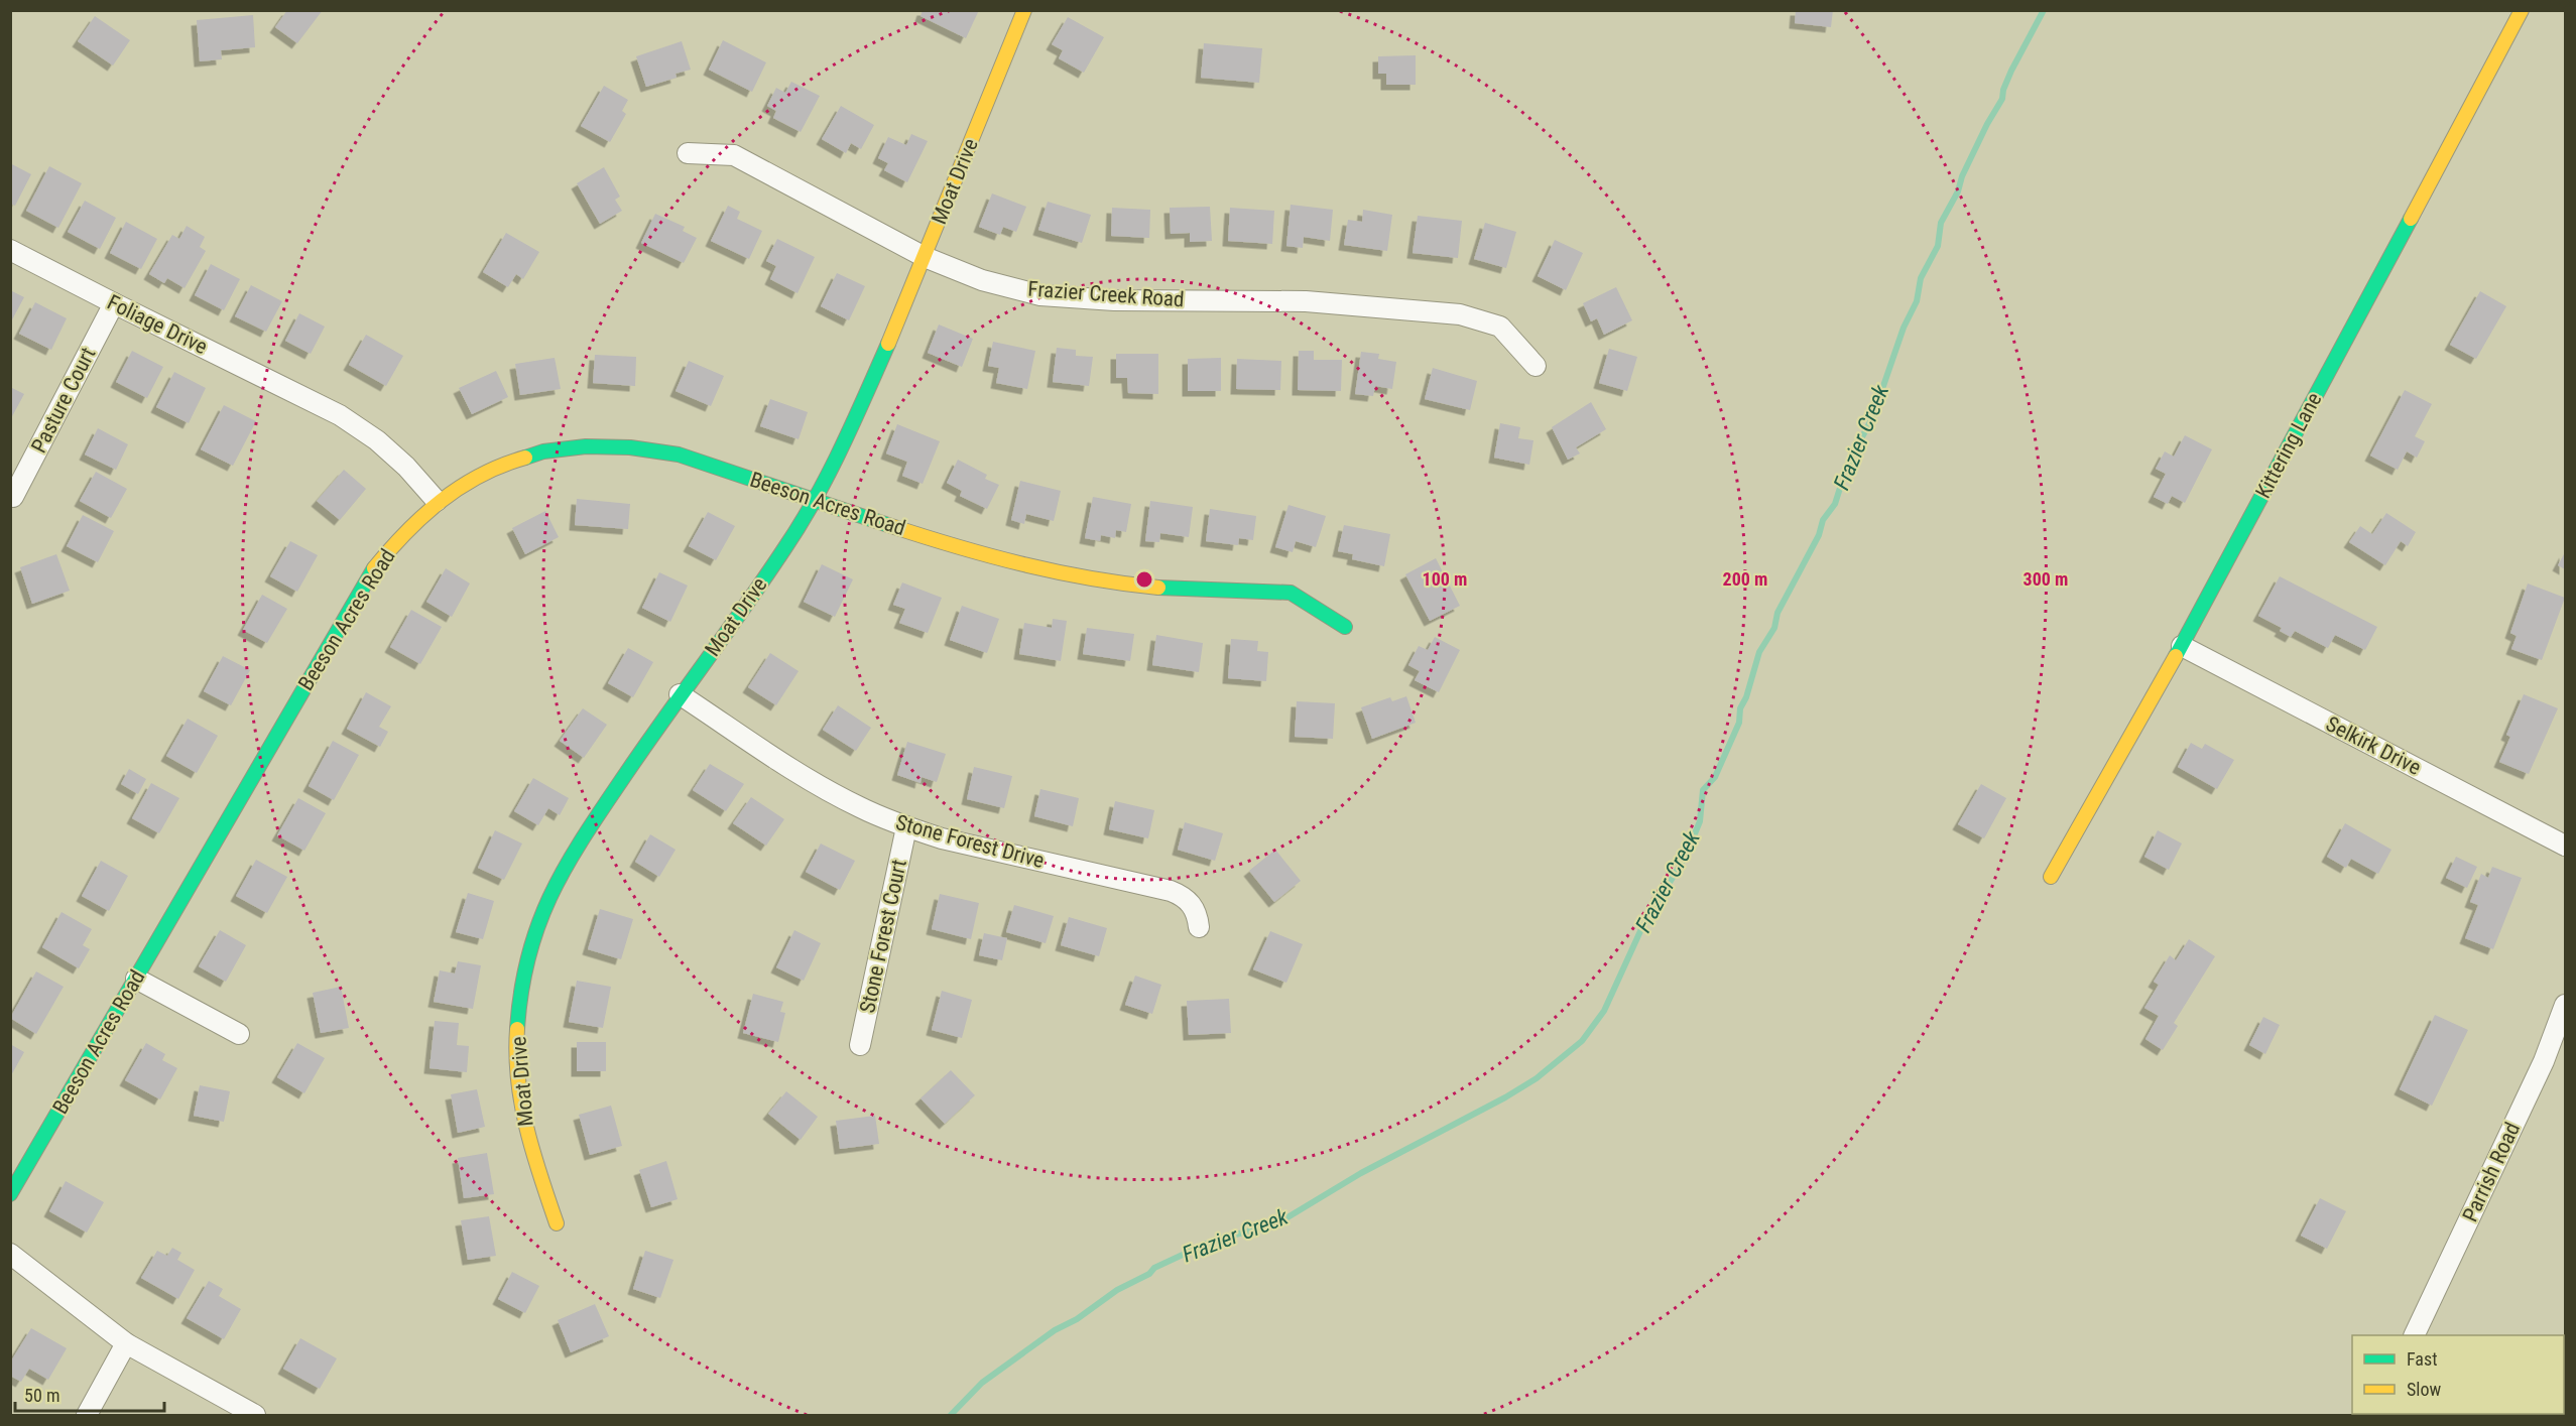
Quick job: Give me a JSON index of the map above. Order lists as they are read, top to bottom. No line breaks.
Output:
{"streets":{"street":["Moat Drive","Frazier Creek Road","Foliage Drive","Pasture Court","Kittering Lane","Beeson Acres Road","Selkirk Drive","Stone Forest Drive","Stone Forest Court","Parrish Road"]},"crossings":[["Moat Drive","Frazier Creek Road"],["Moat Drive","Beeson Acres Road"],["Moat Drive","Stone Forest Drive"],["Foliage Drive","Pasture Court"],["Foliage Drive","Beeson Acres Road"],["Kittering Lane","Selkirk Drive"],["Stone Forest Drive","Stone Forest Court"]],"water":["Frazier Creek"],"legend":["Fast","Slow"],"scale_bar":"50 m","rings":["100 m","200 m","300 m"]}
